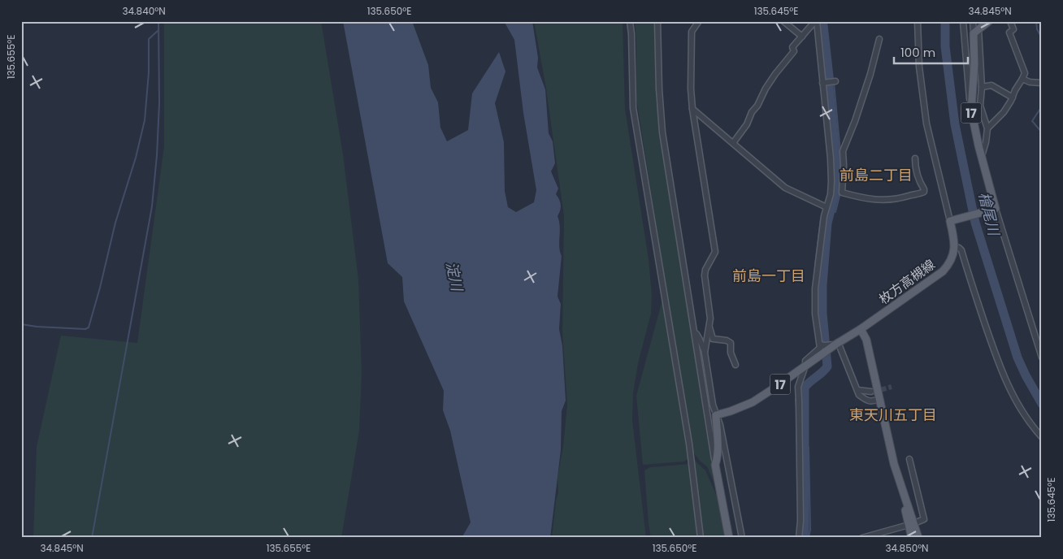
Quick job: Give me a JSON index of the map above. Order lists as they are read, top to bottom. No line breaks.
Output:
{"streets":{"main road":["17","枚方高槻線"]},"districts":["前島二丁目","前島一丁目","東天川五丁目"],"water":["檜尾川","淀川"],"scale_bar":"100 m","coordinates":["34.840°N","135.650°E","135.645°E","34.845°N","135.655°E","34.850°N"]}
